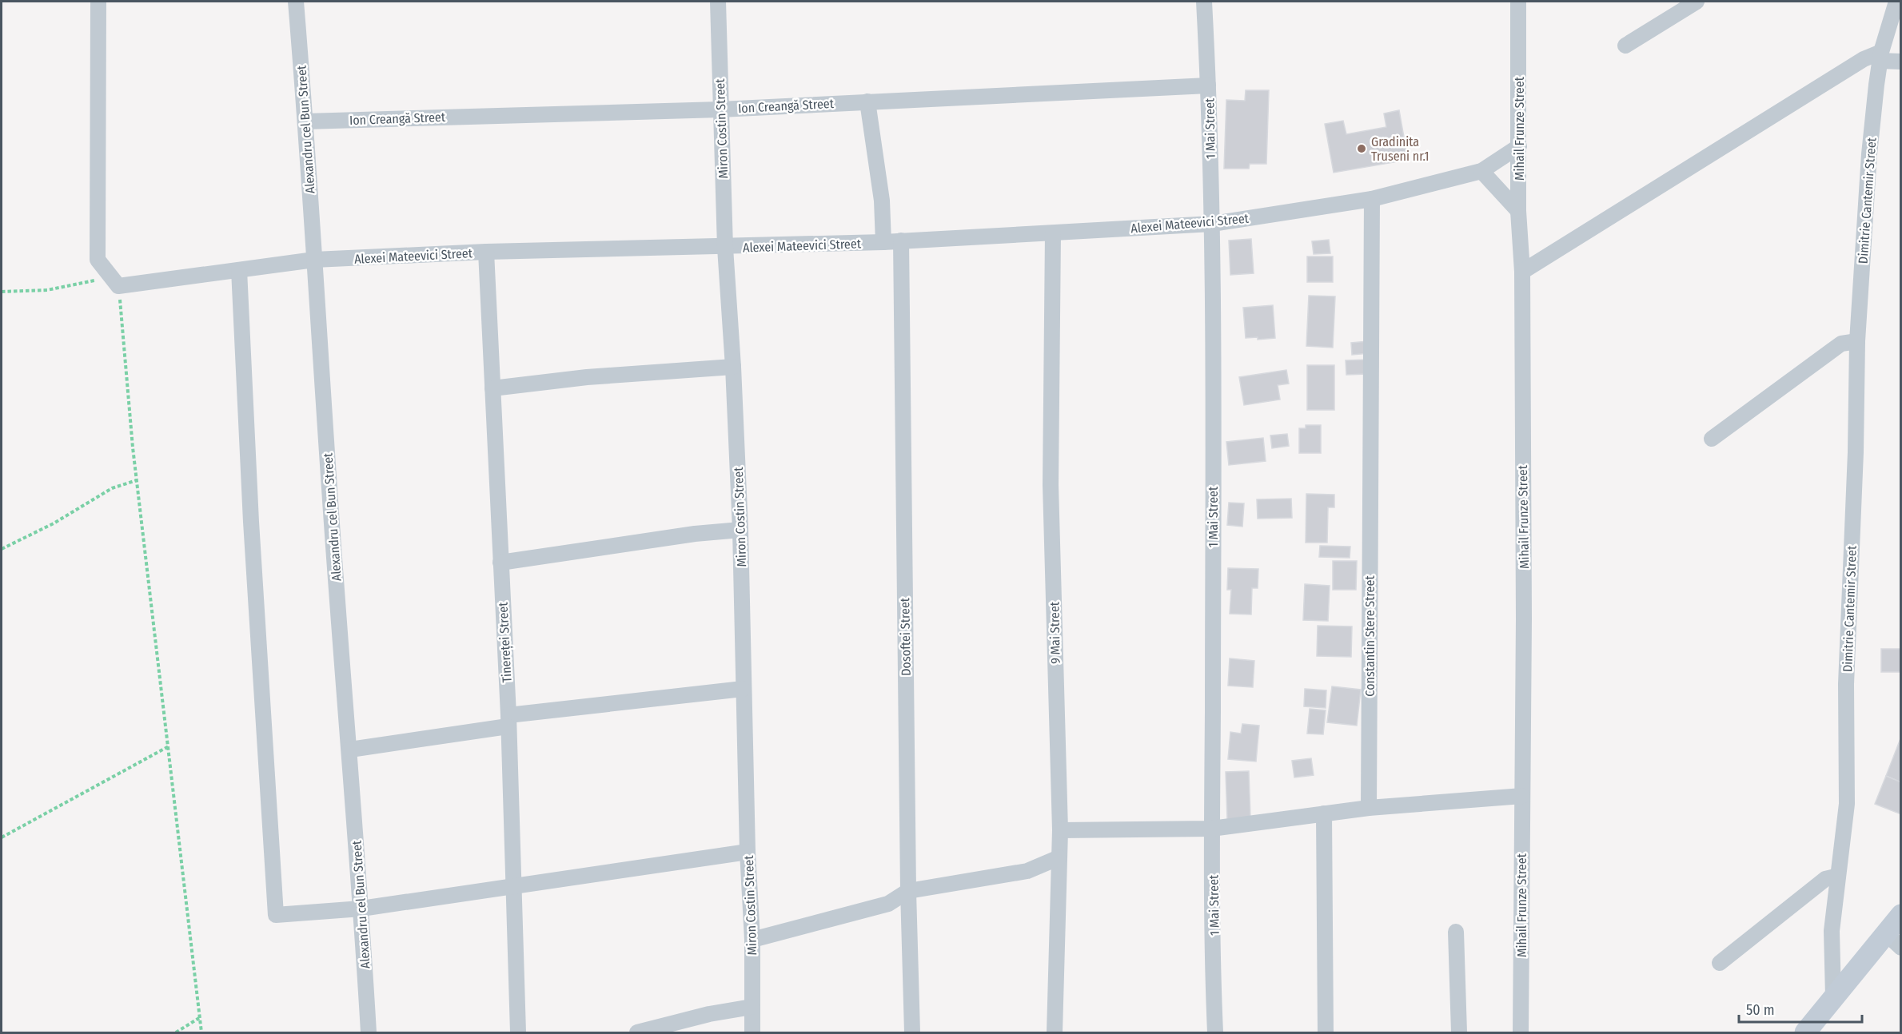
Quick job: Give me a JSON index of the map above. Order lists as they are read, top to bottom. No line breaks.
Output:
{"streets":{"street":["Ion Creangă Street","Miron Costin Street","1 Mai Street","Mihail Frunze Street","Alexandru cel Bun Street","Dimitrie Cantemir Street","Alexei Mateevici Street","9 Mai Street","Constantin Stere Street","Dosoftei Street","Tinereței Street"]},"crossings":[["Ion Creangă Street","Miron Costin Street"],["Ion Creangă Street","1 Mai Street"],["Ion Creangă Street","Alexandru cel Bun Street"],["Miron Costin Street","Alexei Mateevici Street"],["1 Mai Street","Alexei Mateevici Street"],["Mihail Frunze Street","Alexei Mateevici Street"],["Alexandru cel Bun Street","Alexei Mateevici Street"],["Alexei Mateevici Street","9 Mai Street"],["Alexei Mateevici Street","Constantin Stere Street"],["Alexei Mateevici Street","Dosoftei Street"],["Alexei Mateevici Street","Tinereței Street"]],"places":["Gradinita Truseni nr.1"],"scale_bar":"50 m"}
